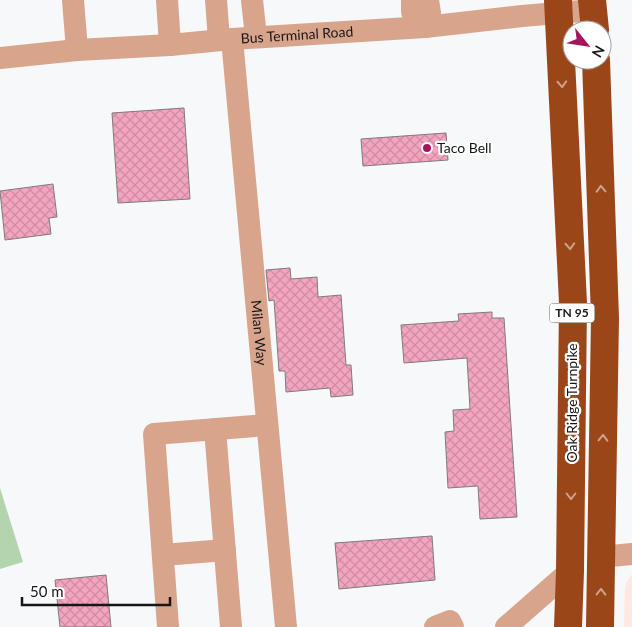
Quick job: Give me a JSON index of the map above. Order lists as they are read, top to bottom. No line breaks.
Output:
{"streets":{"highway":["TN 95","Oak Ridge Turnpike"],"street":["Bus Terminal Road","Milan Way"]},"crossings":[["Bus Terminal Road","Milan Way"],["Bus Terminal Road","Oak Ridge Turnpike"]],"places":["Taco Bell"],"scale_bar":"50 m","north":"bottom right"}
